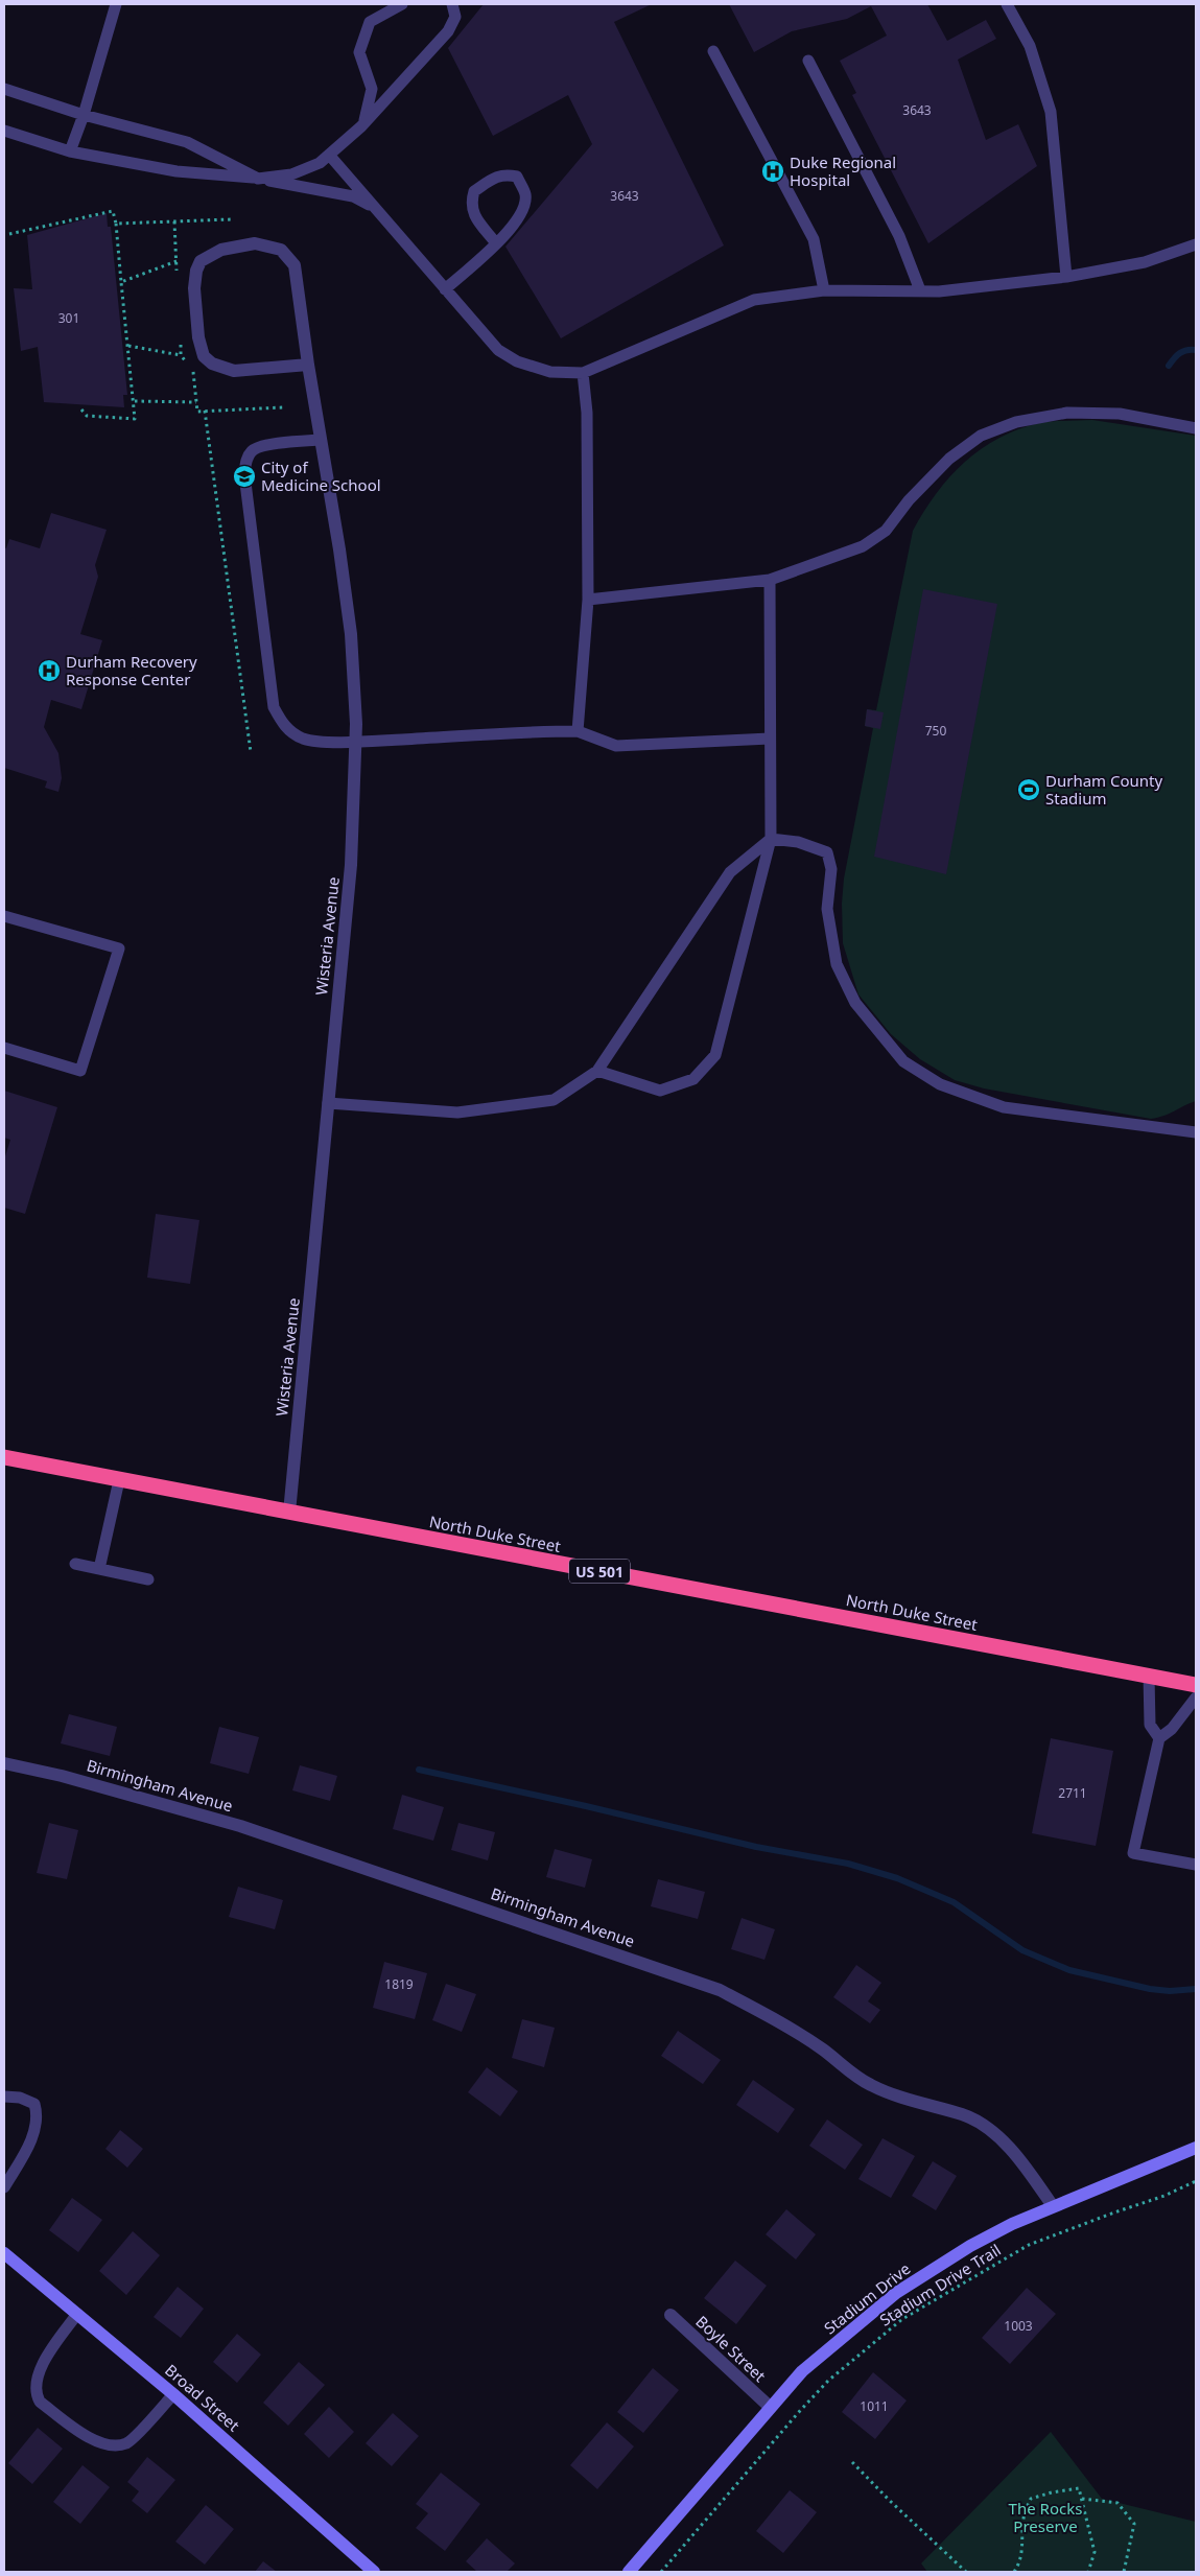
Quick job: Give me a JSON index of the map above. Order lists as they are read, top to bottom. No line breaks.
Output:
{"streets":{"highway":["North Duke Street","US 501"],"street":["Wisteria Avenue","Birmingham Avenue","Stadium Drive","Boyle Street","Broad Street"],"path":["Stadium Drive Trail"]},"crossings":[["Wisteria Avenue","North Duke Street"],["Birmingham Avenue","Stadium Drive"],["Stadium Drive","Boyle Street"]],"parks":["The Rocks Preserve"],"places":{"hospital":["Duke Regional Hospital","Durham Recovery Response Center"],"school or university":["City of Medicine School"],"sports":["Durham County Stadium"]},"house_numbers":["3643","3643","301","750","2711","1819","1003","1011"]}
